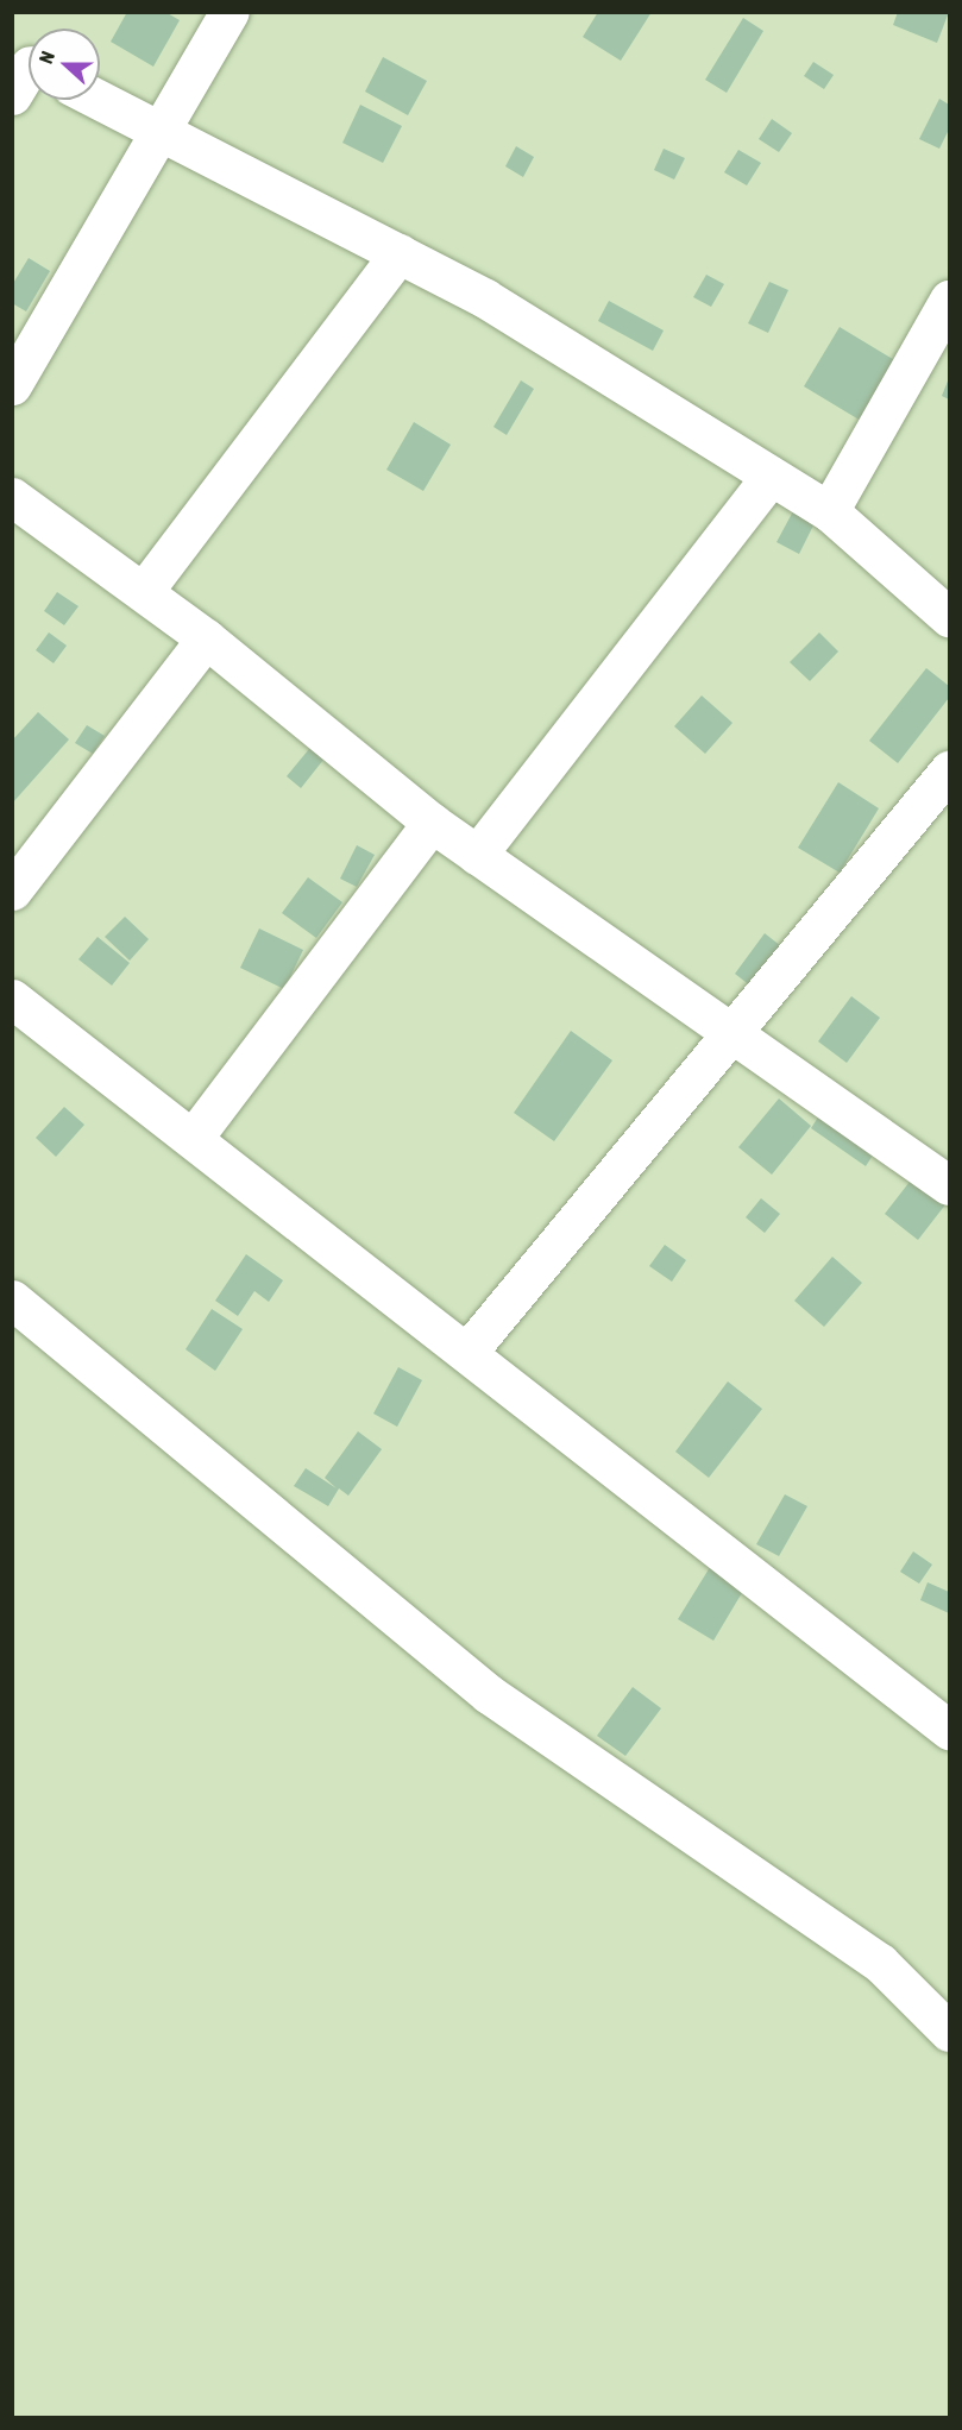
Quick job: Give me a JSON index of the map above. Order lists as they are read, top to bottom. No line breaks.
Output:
{"north":"left"}
